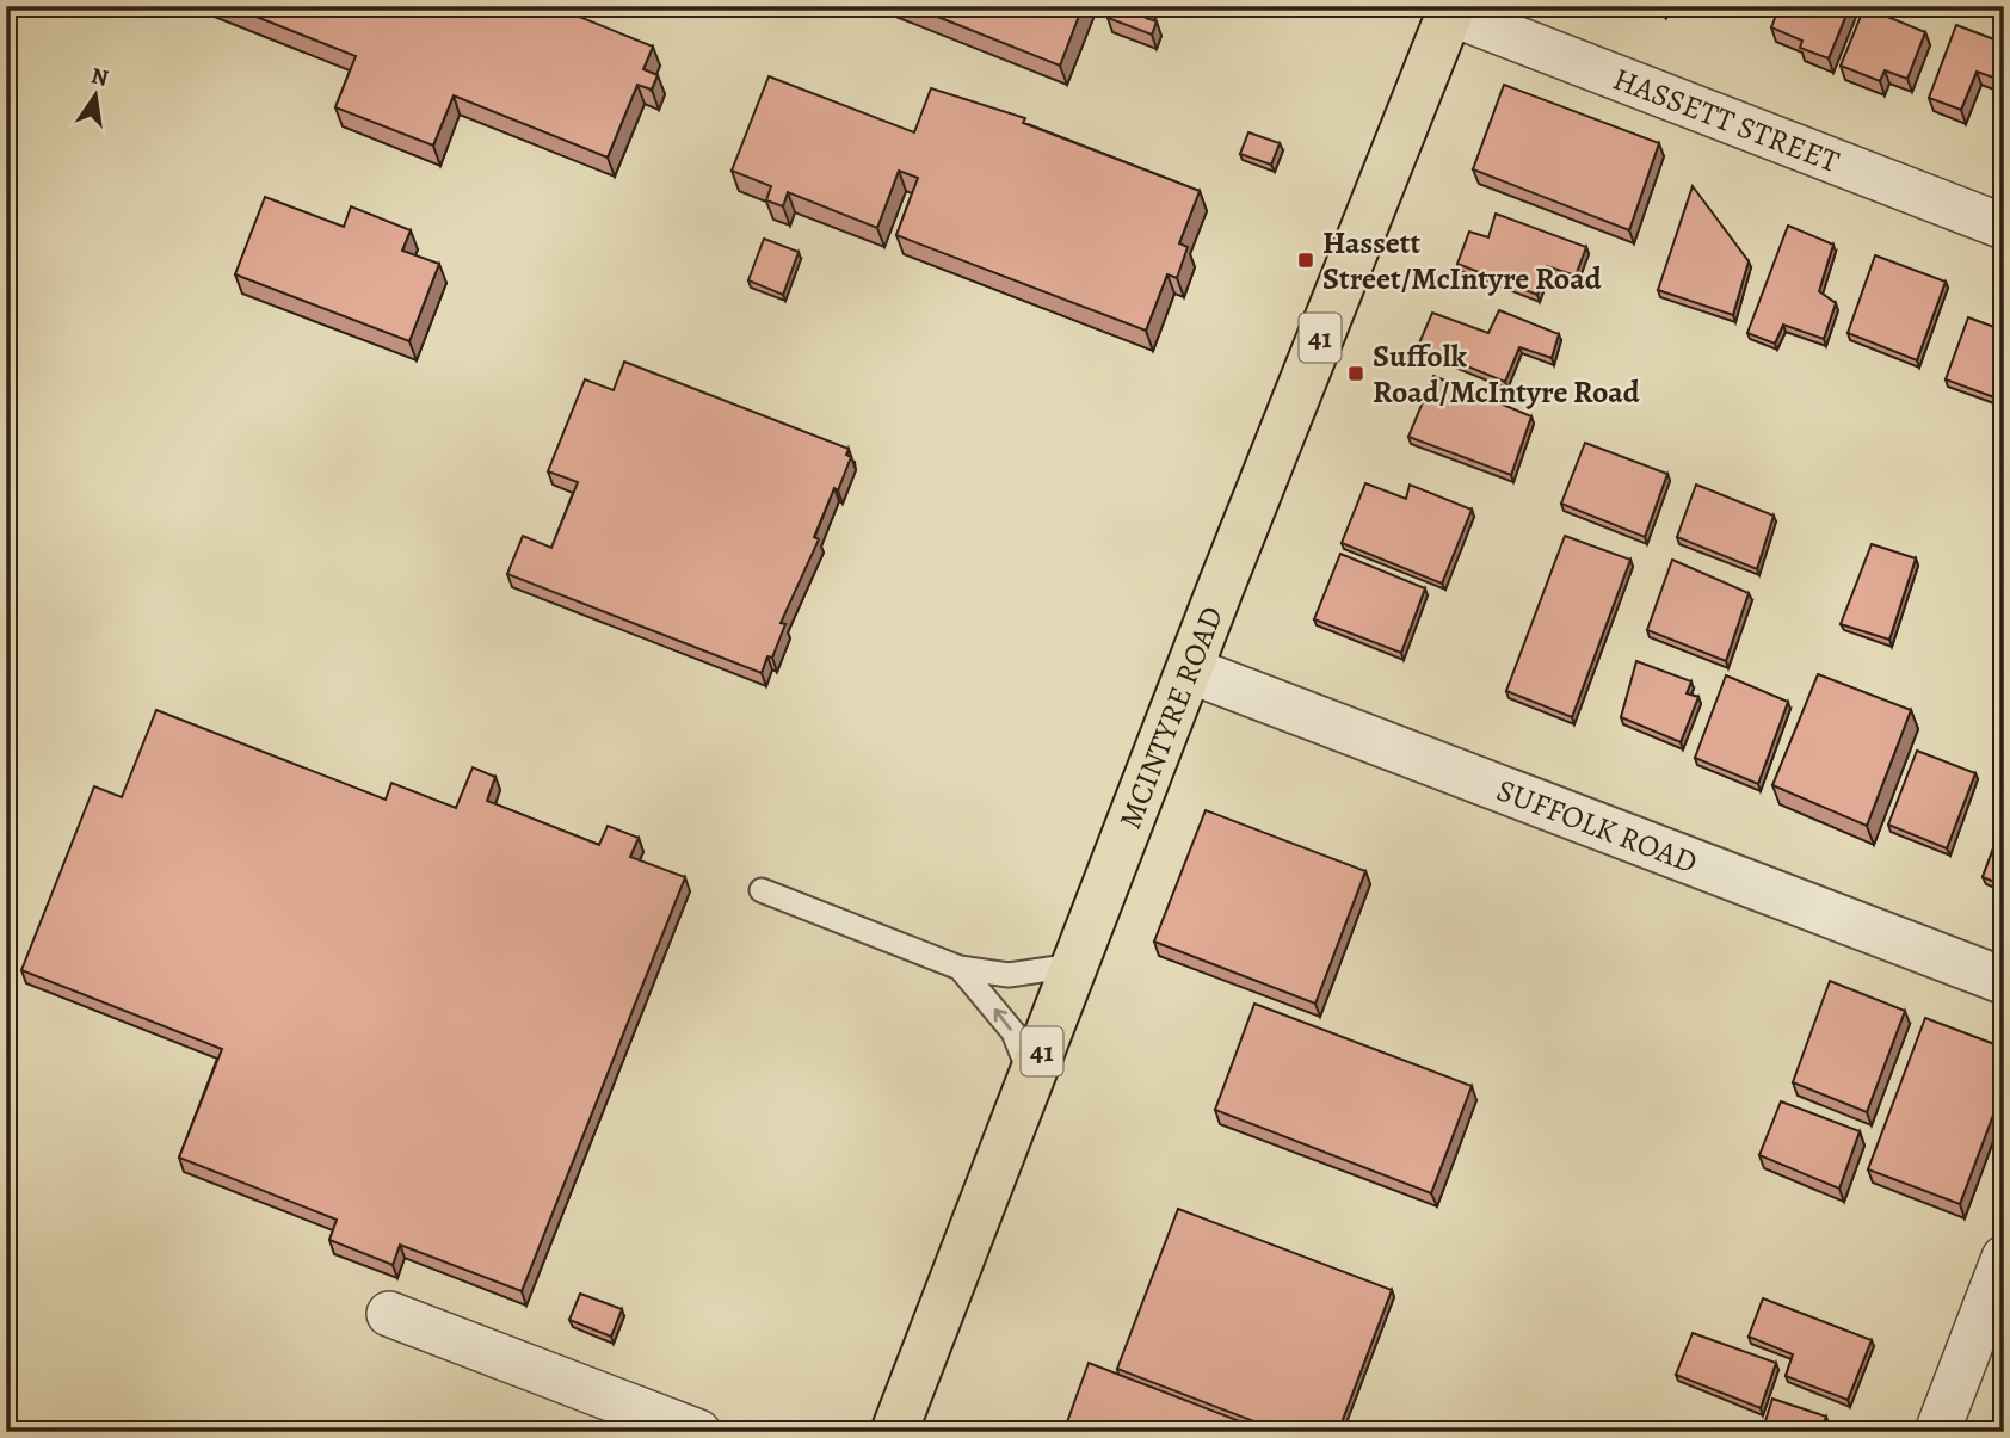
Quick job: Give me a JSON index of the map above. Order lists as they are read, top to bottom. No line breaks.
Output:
{"streets":{"main road":["41","MCINTYRE ROAD"],"street":["HASSETT STREET","SUFFOLK ROAD"]},"crossings":[["HASSETT STREET","MCINTYRE ROAD"],["MCINTYRE ROAD","SUFFOLK ROAD"]],"places":{"transit":["Hassett Street/McIntyre Road","Suffolk Road/McIntyre Road"]},"north":"top"}
